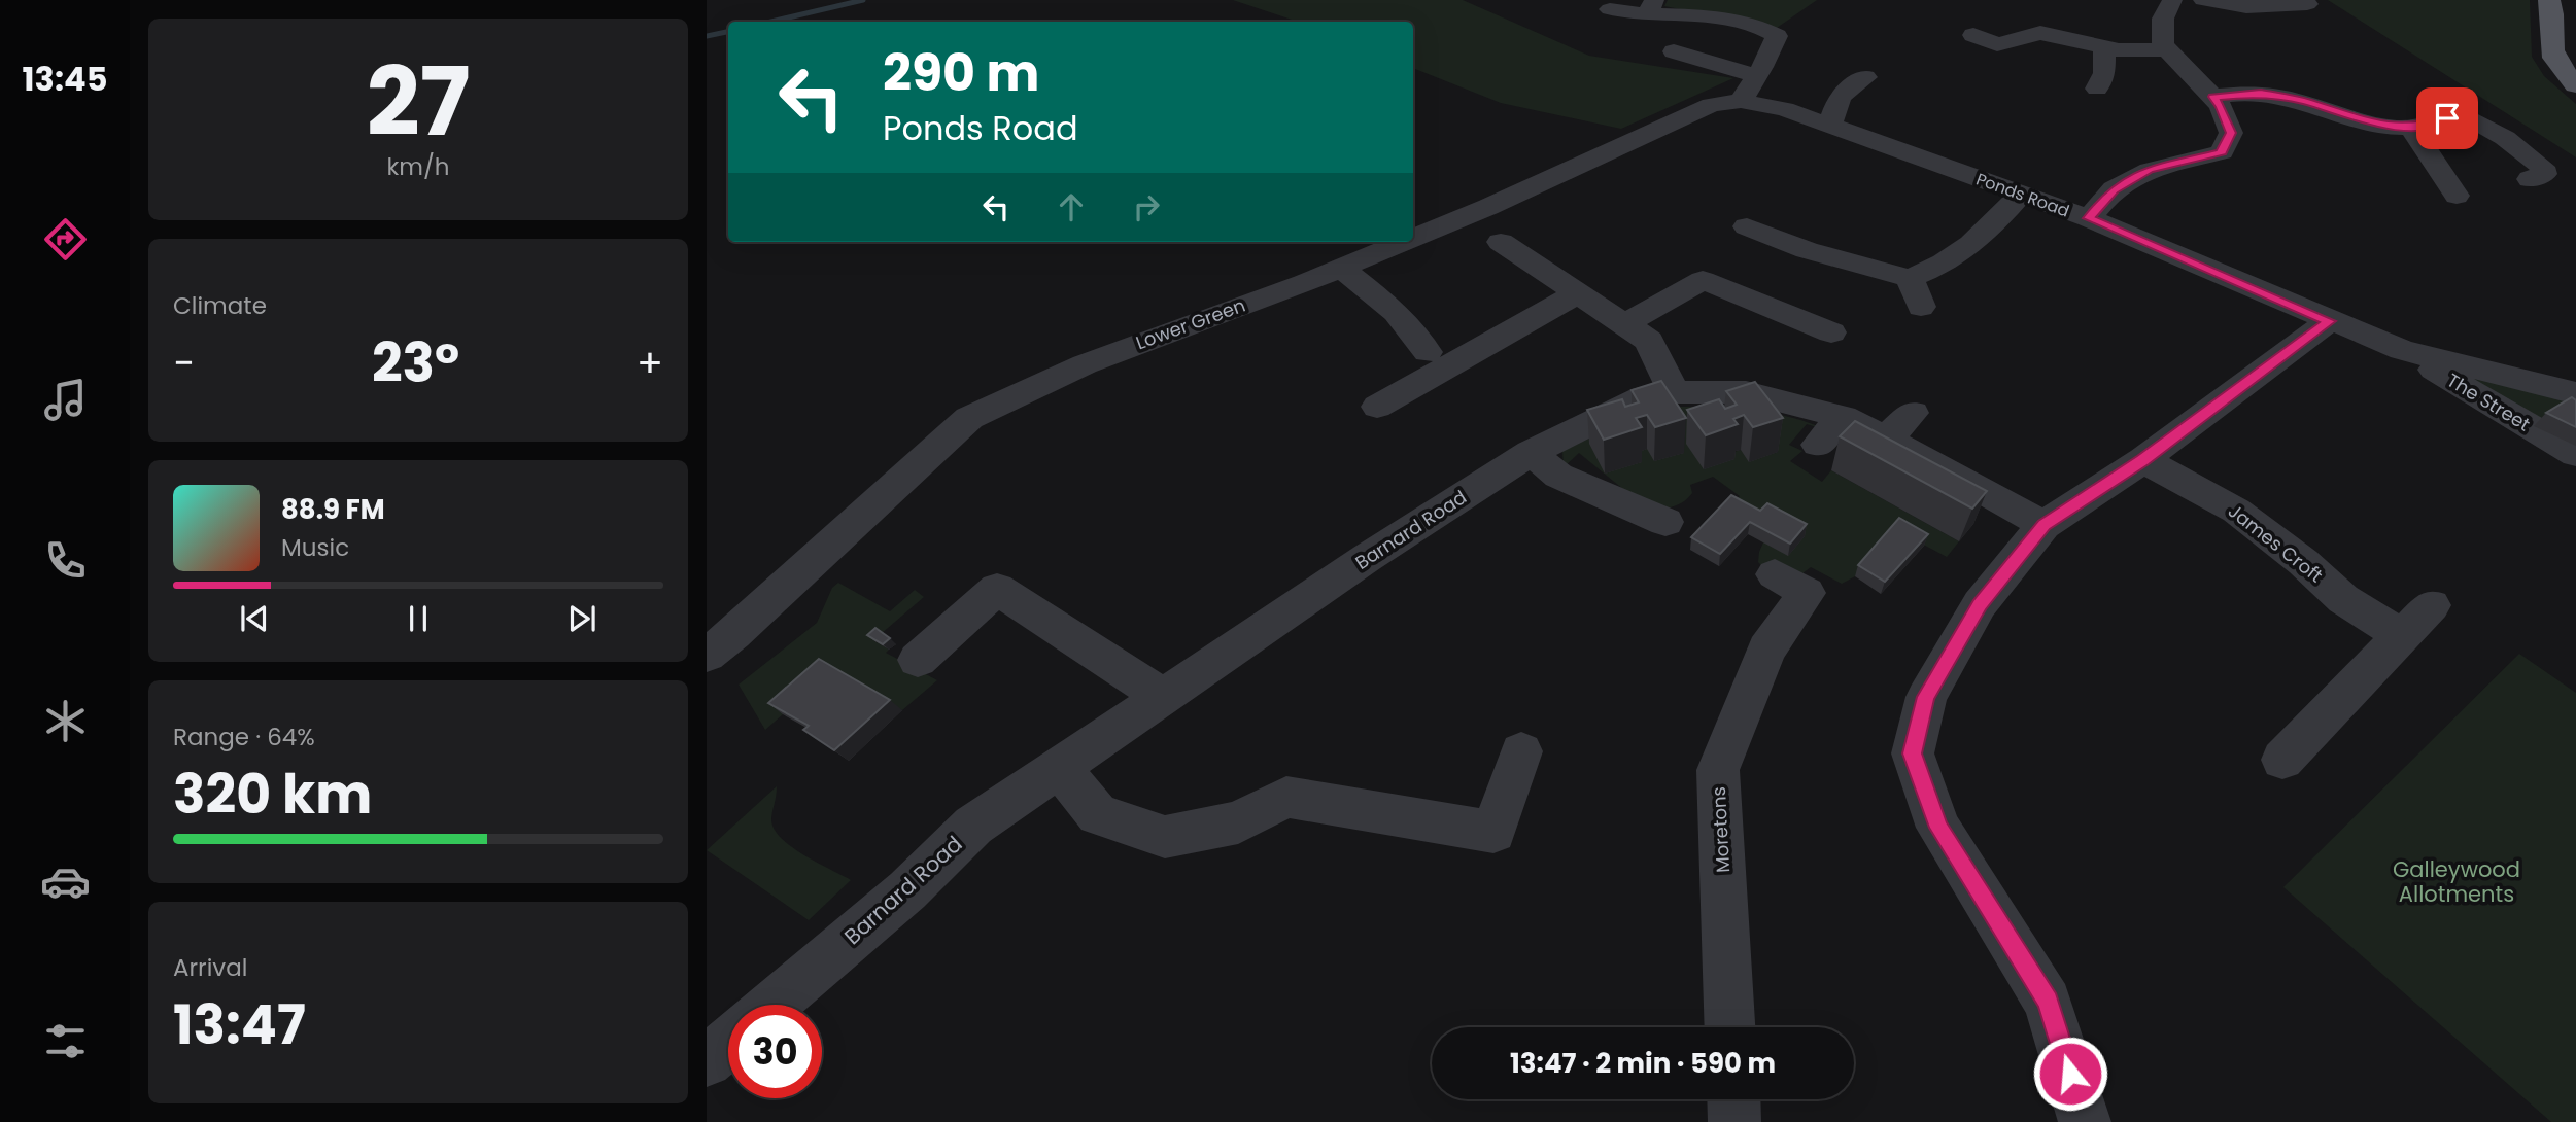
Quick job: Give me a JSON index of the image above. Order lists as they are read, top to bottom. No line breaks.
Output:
{"streets":{"street":["Ponds Road","Lower Green","The Street","Barnard Road","James Croft","Moretons"]},"crossings":[["Ponds Road","Lower Green"],["Ponds Road","The Street"]],"parks":["Galleywood Allotments"],"page":{"tabs":"13:45","tile":[["27","km/h"],"Climate",["Range · 64%","320 km"],["Arrival","13:47"]],"turn":["290 m","Ponds Road"],"heat":["−","23°","+"],"song":["88.9 FM","Music"],"limit":"30","trip":"13:47 · 2 min · 590 m"}}
